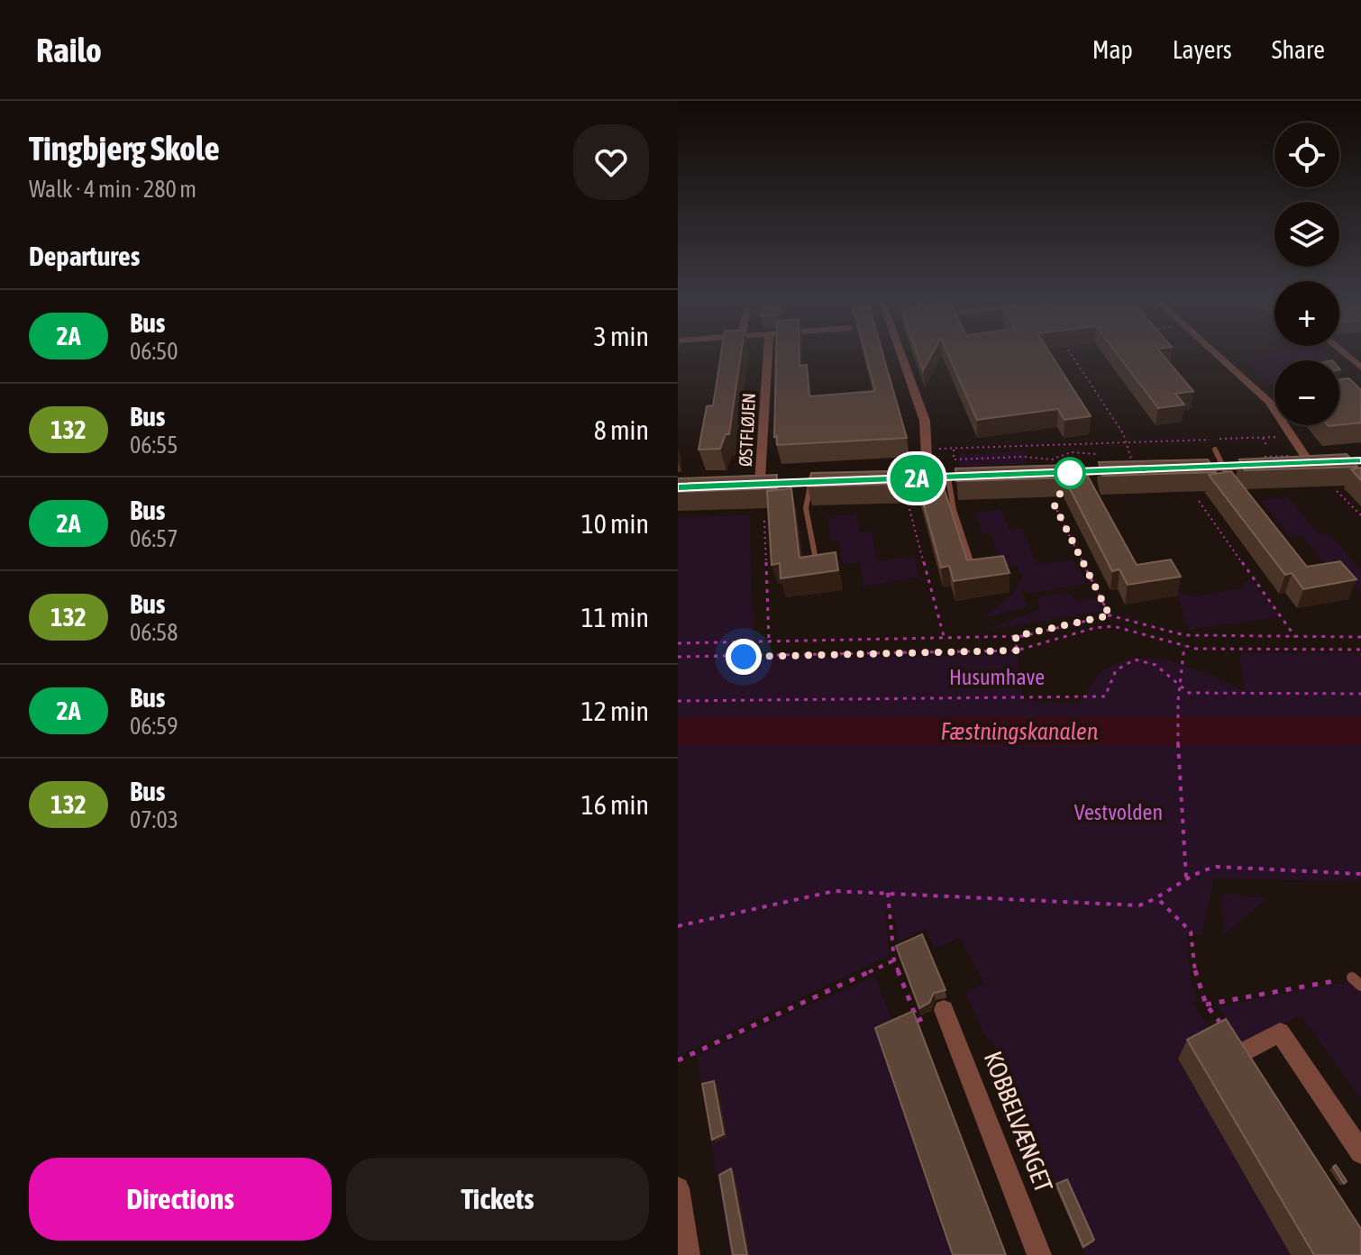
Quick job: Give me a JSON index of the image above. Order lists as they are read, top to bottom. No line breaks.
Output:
{"streets":{"street":["ØSTFLØJEN","KOBBELVÆNGET"]},"water":["Fæstningskanalen"],"parks":["Husumhave","Vestvolden"],"lines":["bus line 2A"],"page":{"header":"Railo","nav":["Map","Layers","Share"],"heading":[["Tingbjerg Skole","Walk · 4 min · 280 m"],"Departures"],"on_map":"2A","map_buttons":["+","−"],"list":[{"mark":"2A","name":"Bus","note":"06:50","value":"3 min"},{"mark":"132","name":"Bus","note":"06:55","value":"8 min"},{"mark":"2A","name":"Bus","note":"06:57","value":"10 min"},{"mark":"132","name":"Bus","note":"06:58","value":"11 min"},{"mark":"2A","name":"Bus","note":"06:59","value":"12 min"},{"mark":"132","name":"Bus","note":"07:03","value":"16 min"}],"buttons":["Directions","Tickets"]}}
